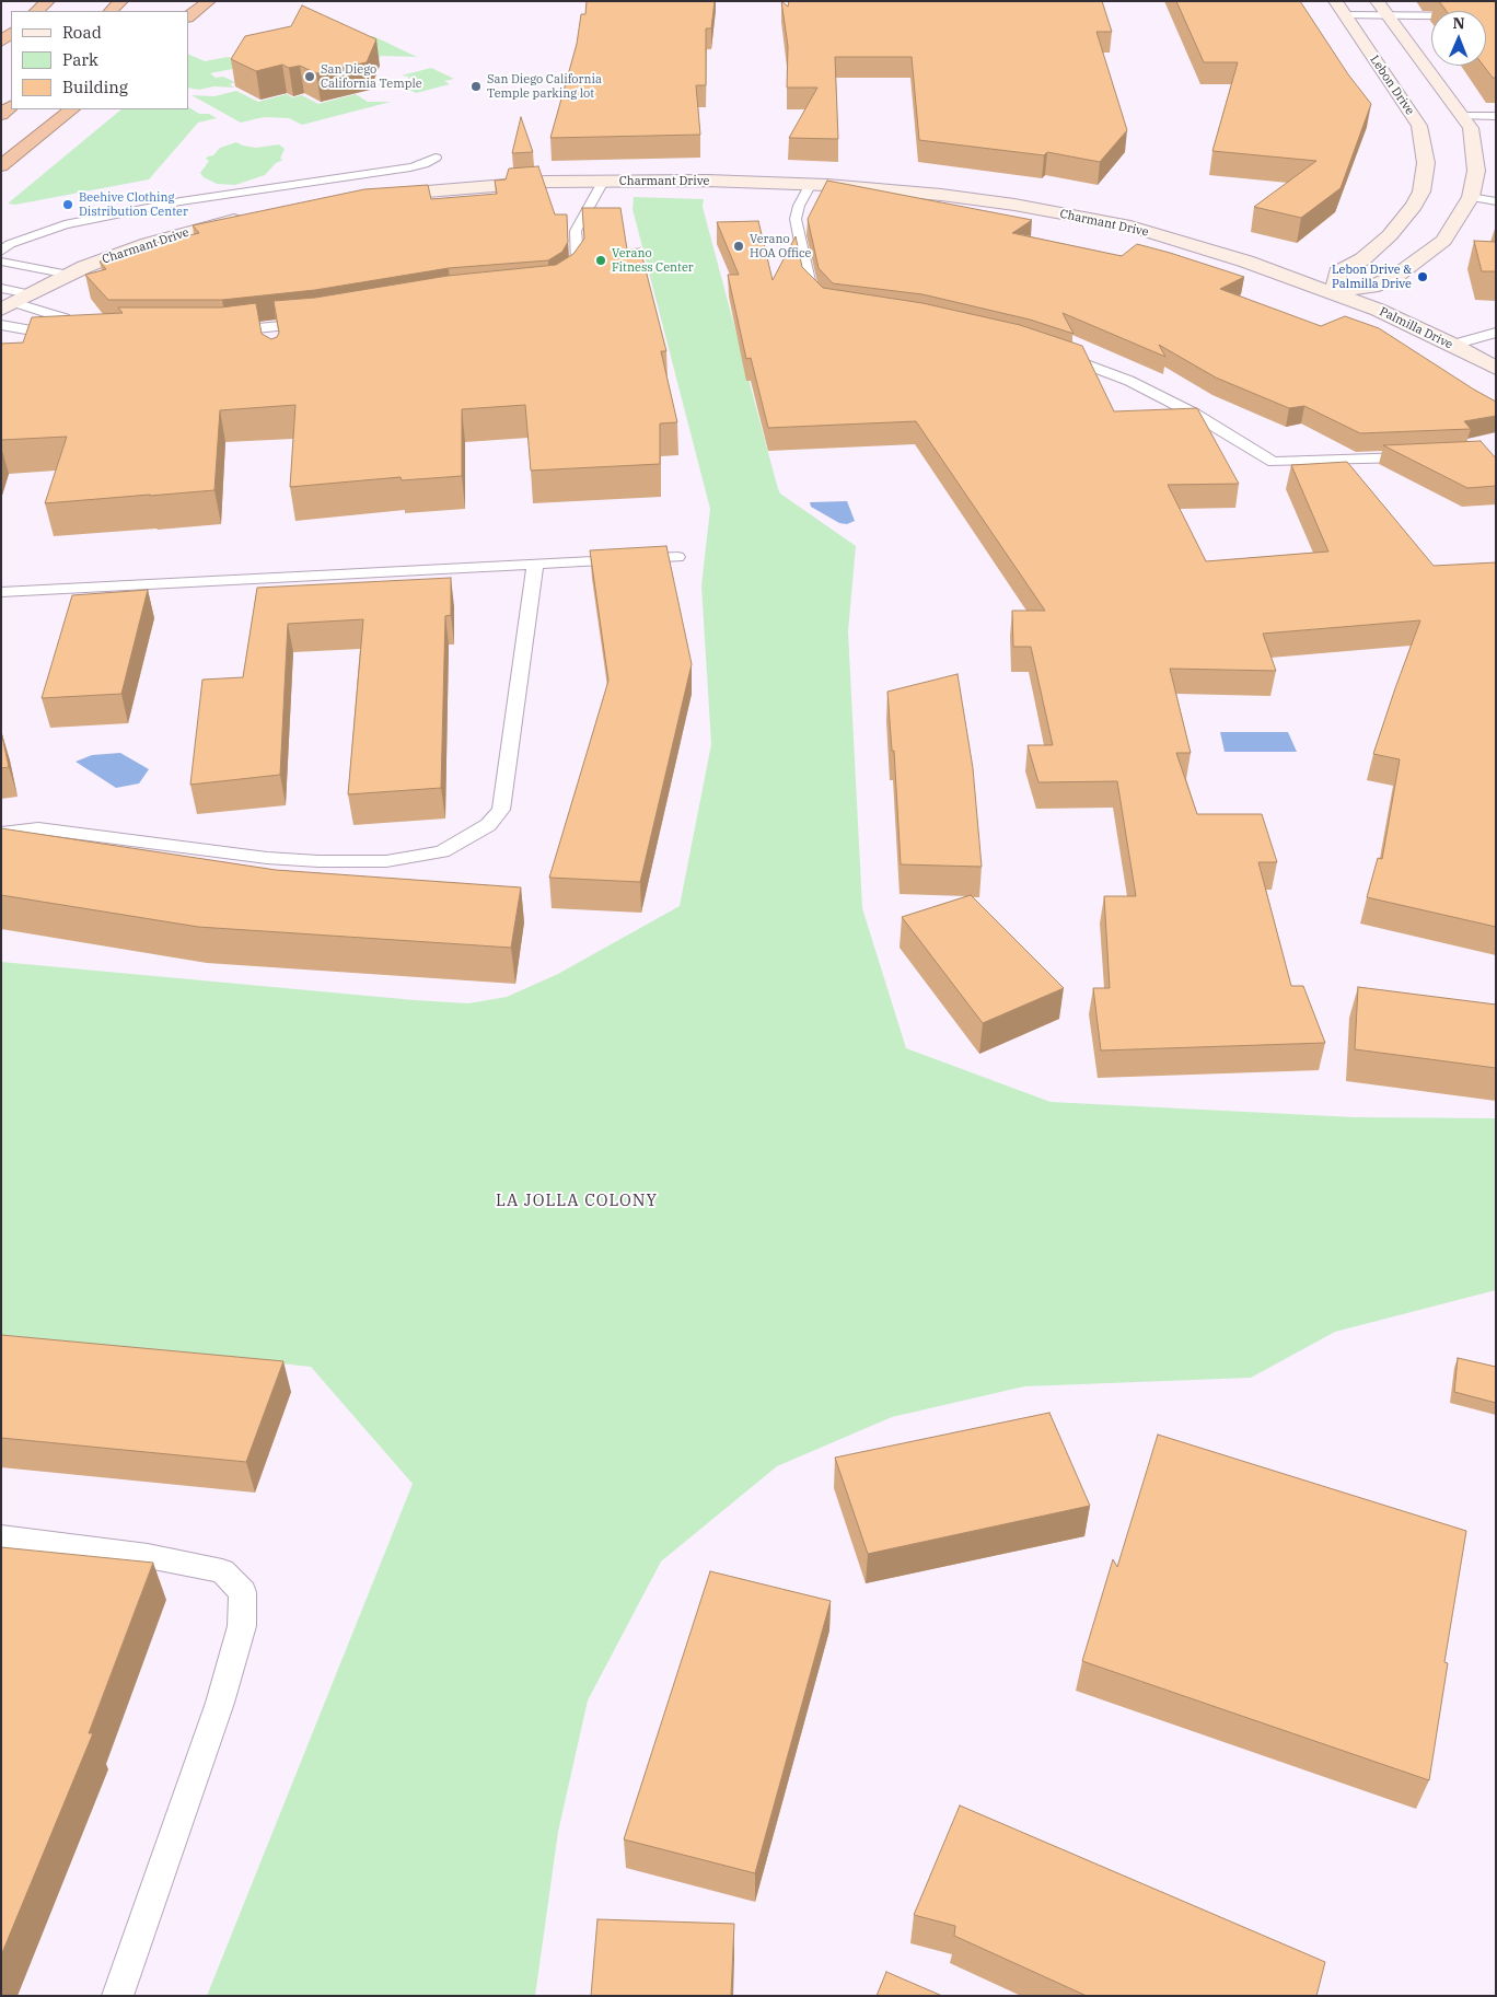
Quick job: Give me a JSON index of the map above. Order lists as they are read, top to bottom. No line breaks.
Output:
{"streets":{"street":["Lebon Drive","Charmant Drive","Palmilla Drive"]},"crossings":[["Lebon Drive","Charmant Drive"],["Lebon Drive","Palmilla Drive"],["Charmant Drive","Palmilla Drive"]],"districts":["LA JOLLA COLONY"],"places":["San Diego California Temple","San Diego California Temple parking lot","Beehive Clothing Distribution Center","Verano HOA Office","Verano Fitness Center","Lebon Drive & Palmilla Drive"],"legend":["Road","Park","Building"],"north":"top"}
